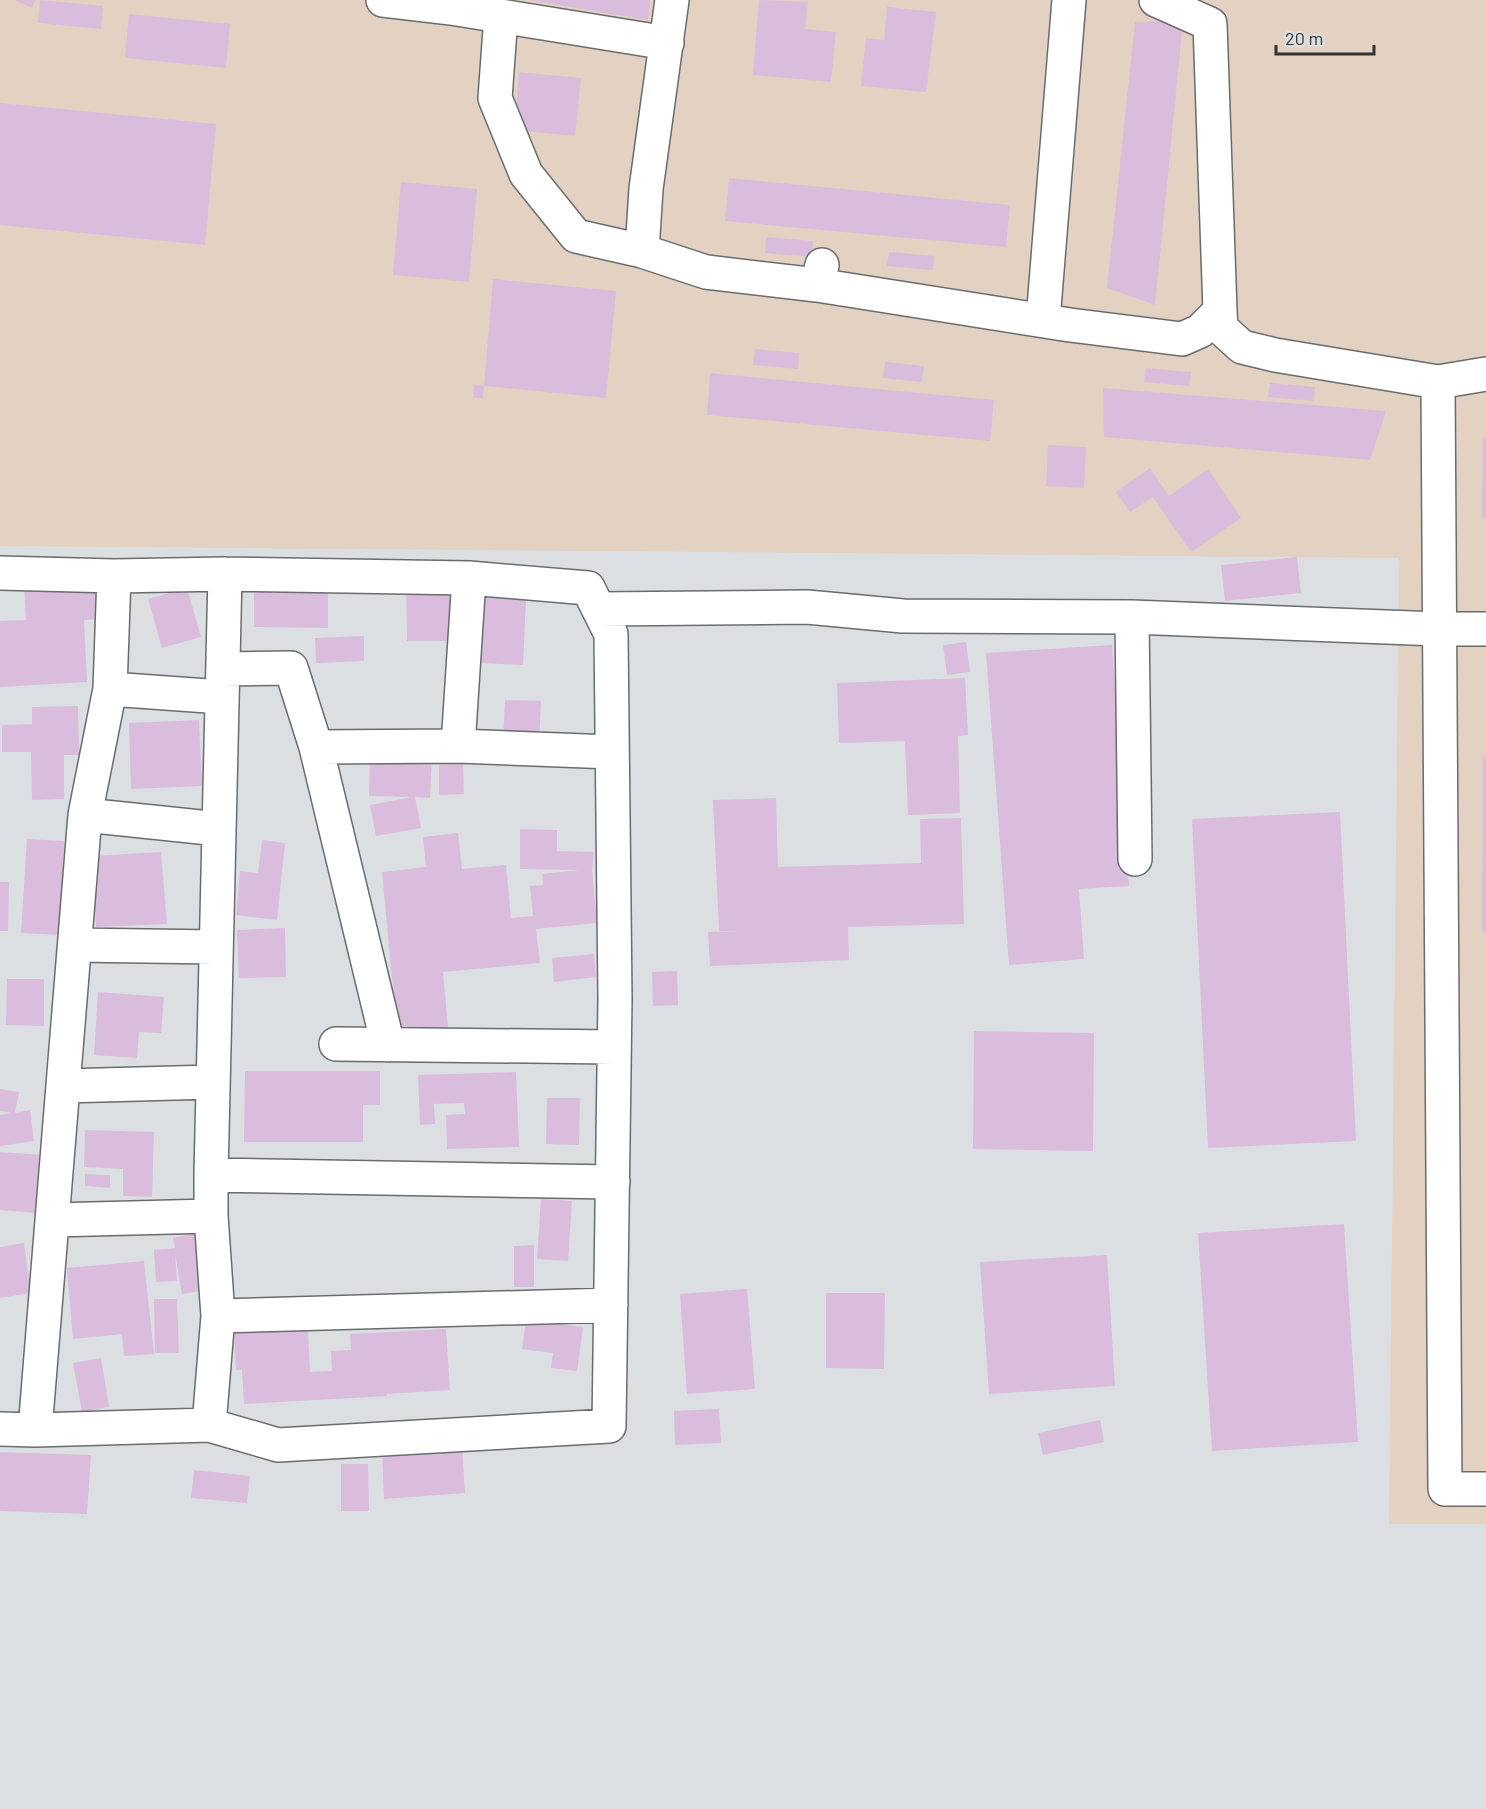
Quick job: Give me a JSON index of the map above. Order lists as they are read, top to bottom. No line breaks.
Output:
{"scale_bar":"20 m"}
